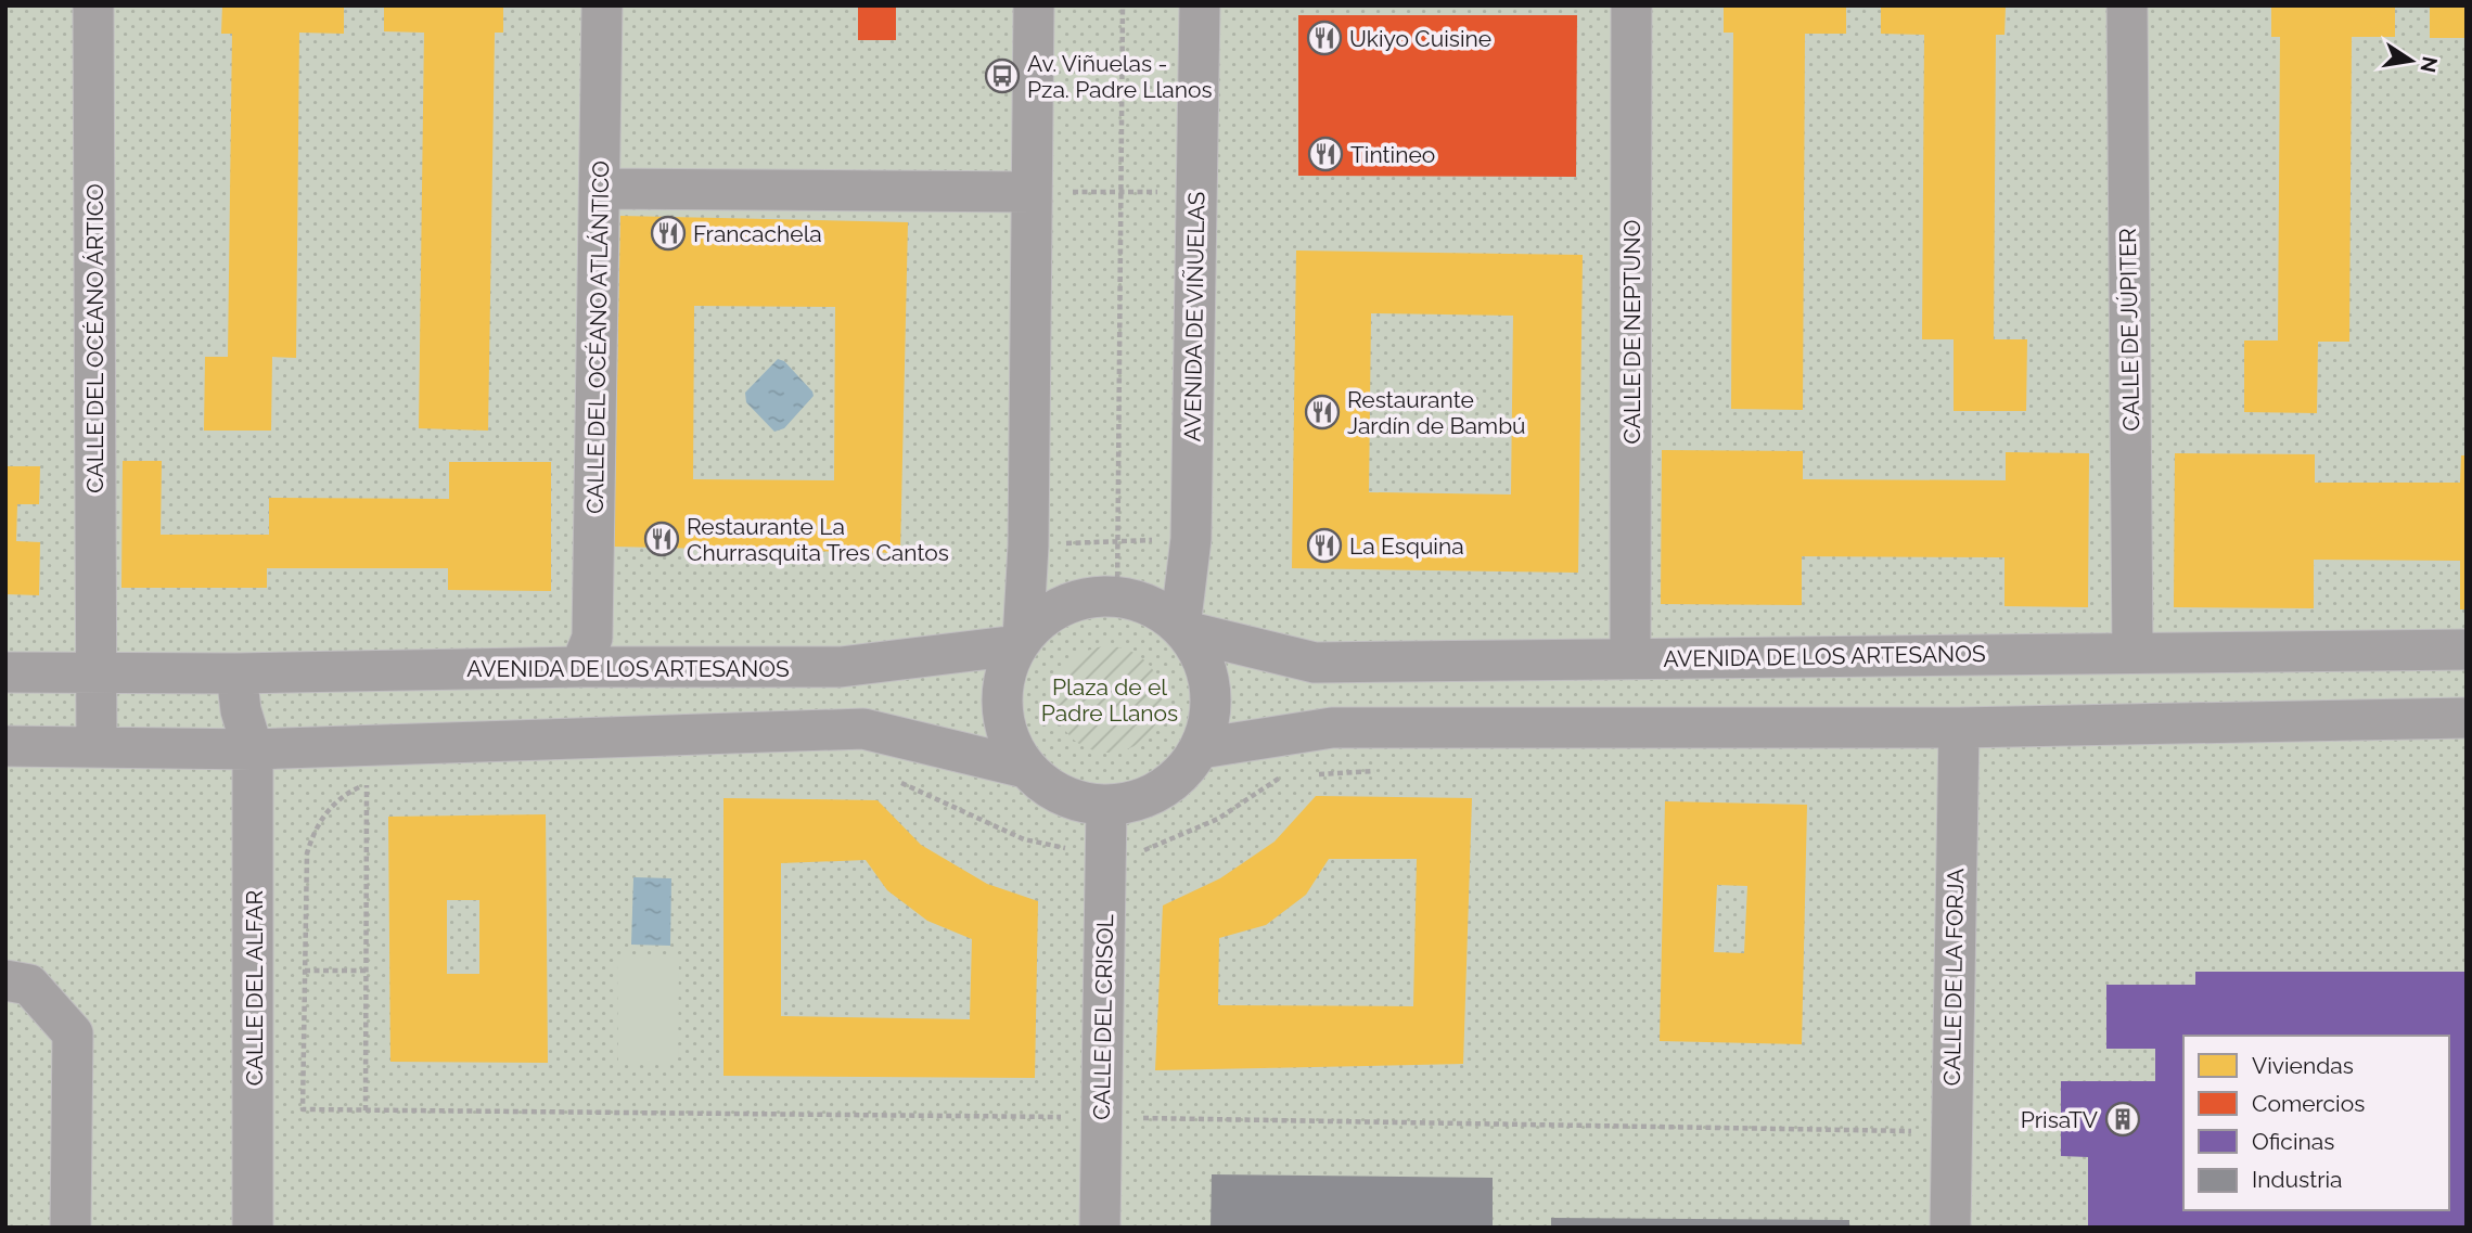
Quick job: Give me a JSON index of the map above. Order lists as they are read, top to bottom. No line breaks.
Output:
{"streets":{"street":["AVENIDA DE VIÑUELAS","CALLE DE JÚPITER","CALLE DE NEPTUNO","CALLE DEL OCÉANO ATLÁNTICO","CALLE DEL OCÉANO ÁRTICO","AVENIDA DE LOS ARTESANOS","CALLE DE LA FORJA","CALLE DEL ALFAR","CALLE DEL CRISOL"]},"crossings":[["AVENIDA DE VIÑUELAS","AVENIDA DE LOS ARTESANOS"],["AVENIDA DE VIÑUELAS","CALLE DEL CRISOL"],["CALLE DE JÚPITER","AVENIDA DE LOS ARTESANOS"],["CALLE DE NEPTUNO","AVENIDA DE LOS ARTESANOS"],["CALLE DEL OCÉANO ATLÁNTICO","AVENIDA DE LOS ARTESANOS"],["CALLE DEL OCÉANO ÁRTICO","AVENIDA DE LOS ARTESANOS"],["AVENIDA DE LOS ARTESANOS","CALLE DEL CRISOL"]],"parks":["Plaza de el Padre Llanos"],"places":{"restaurant":["Ukiyo Cuisine","Tintineo","Francachela","Restaurante Jardín de Bambú","Restaurante La Churrasquita Tres Cantos","La Esquina"],"bus stop":["Av. Viñuelas - Pza. Padre Llanos"],"building":["PrisaTV"]},"legend":["Viviendas","Comercios","Oficinas","Industria"],"north":"right"}
